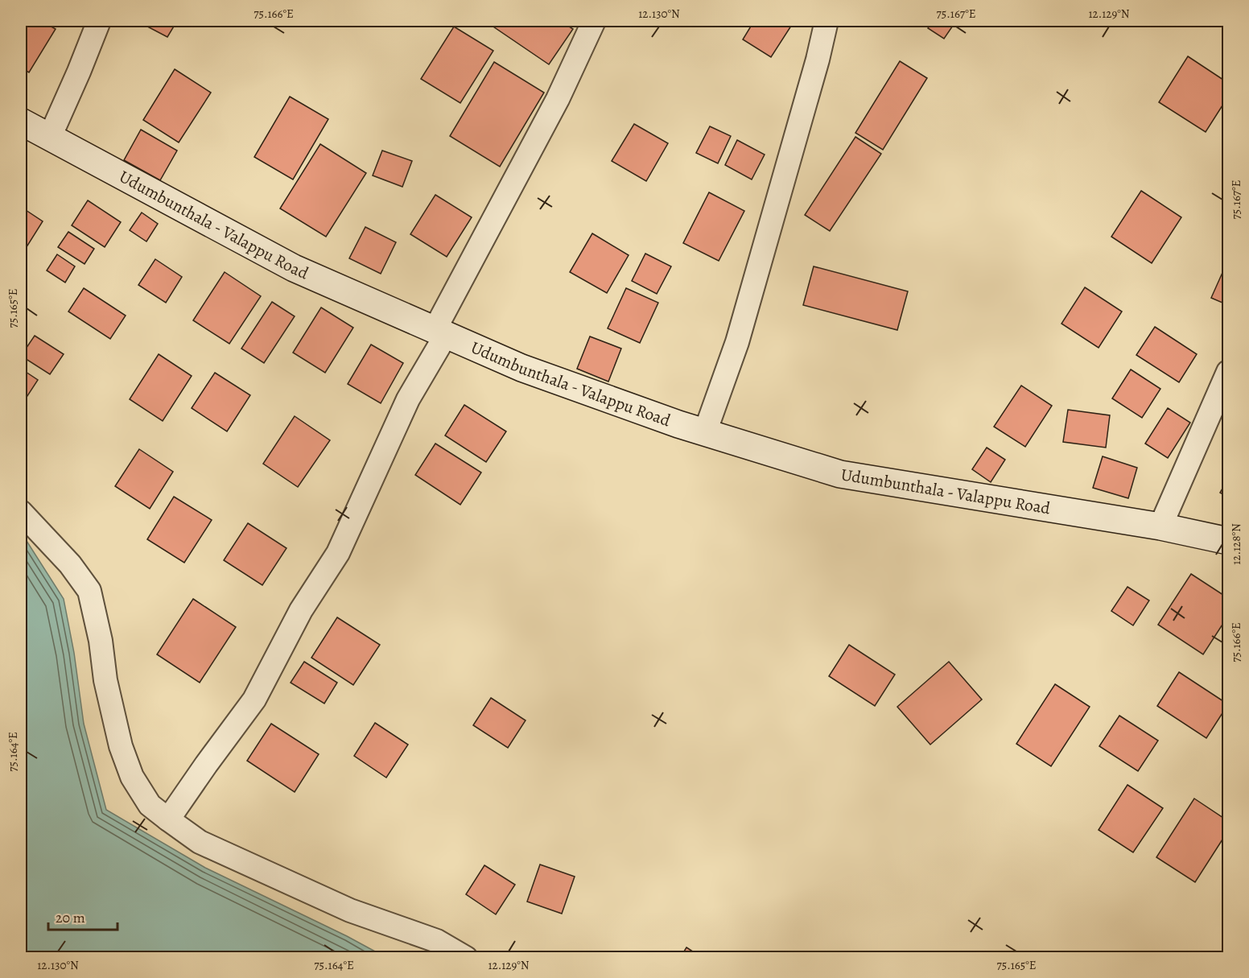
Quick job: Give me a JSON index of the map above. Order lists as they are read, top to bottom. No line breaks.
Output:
{"streets":{"main road":["Udumbunthala - Valappu Road"]},"scale_bar":"20 m","coordinates":["75.166°E","12.130°N","75.167°E","12.129°N","75.165°E","12.128°N","75.164°E"]}
